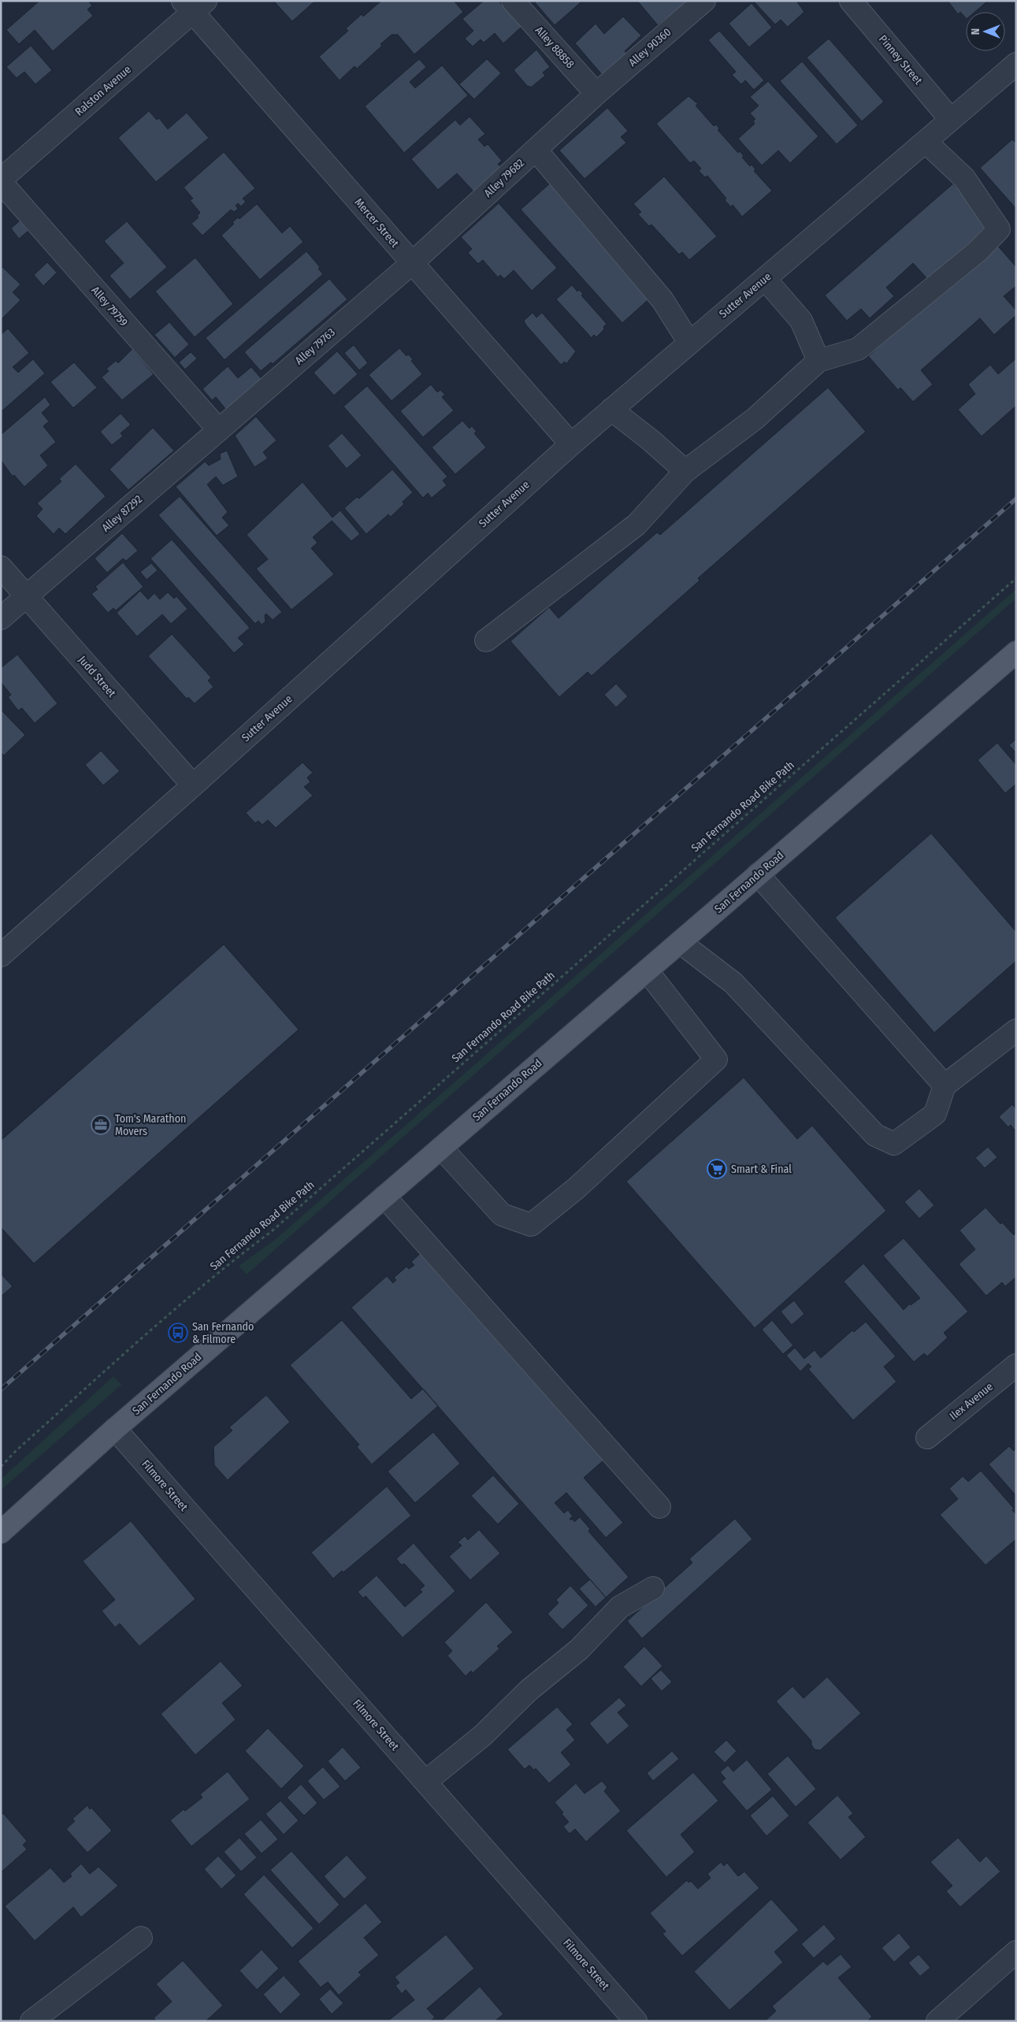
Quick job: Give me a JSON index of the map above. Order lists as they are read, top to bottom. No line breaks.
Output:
{"streets":{"main road":["San Fernando Road"],"street":["Alley 88858","Alley 90360","Pinney Street","Ralston Avenue","Alley 79682","Mercer Street","Sutter Avenue","Alley 79759","Alley 79763","Alley 87292","Judd Street","Ilex Avenue","Filmore Street"],"path":["San Fernando Road Bike Path"]},"crossings":[["Alley 88858","Alley 90360"],["Alley 88858","Alley 79682"],["Alley 90360","Alley 79682"],["Pinney Street","Sutter Avenue"],["Ralston Avenue","Mercer Street"],["Ralston Avenue","Alley 79759"],["Alley 79682","Mercer Street"],["Alley 79682","Alley 79763"],["Mercer Street","Sutter Avenue"],["Mercer Street","Alley 79763"],["Sutter Avenue","Judd Street"],["Alley 79759","Alley 79763"],["Alley 79759","Alley 87292"],["Alley 79763","Alley 87292"],["Alley 87292","Judd Street"],["San Fernando Road","Filmore Street"]],"places":{"office":["Tom's Marathon Movers"],"supermarket":["Smart & Final"],"bus stop":["San Fernando & Filmore"]},"north":"left"}
